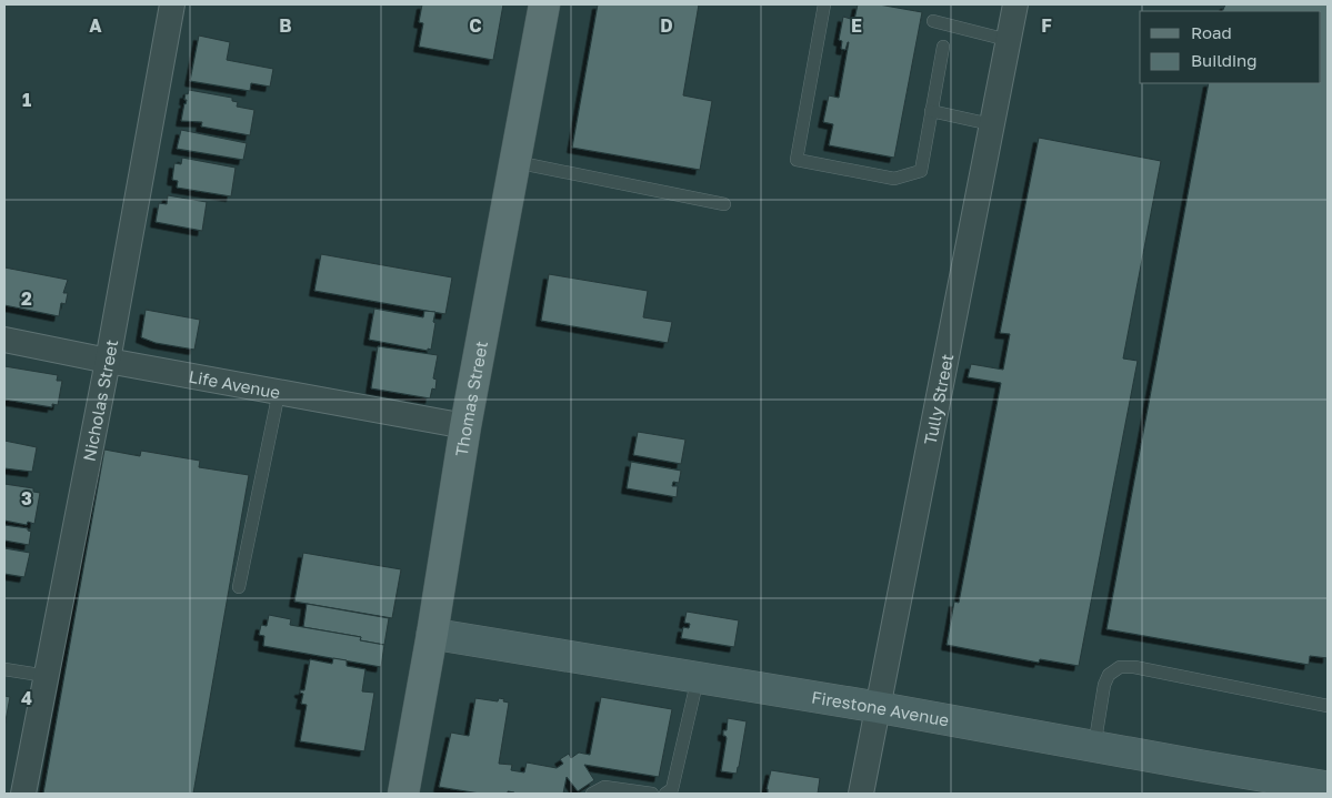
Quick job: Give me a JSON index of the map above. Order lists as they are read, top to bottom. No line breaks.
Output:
{"streets":{"main road":["Thomas Street","Firestone Avenue"],"street":["Life Avenue","Tully Street","Nicholas Street"]},"crossings":[["Life Avenue","Thomas Street"],["Life Avenue","Nicholas Street"],["Thomas Street","Firestone Avenue"],["Tully Street","Firestone Avenue"]],"legend":["Road","Building"],"grid":{"columns":["A","B","C","D","E","F"],"rows":["1","2","3","4"]}}
